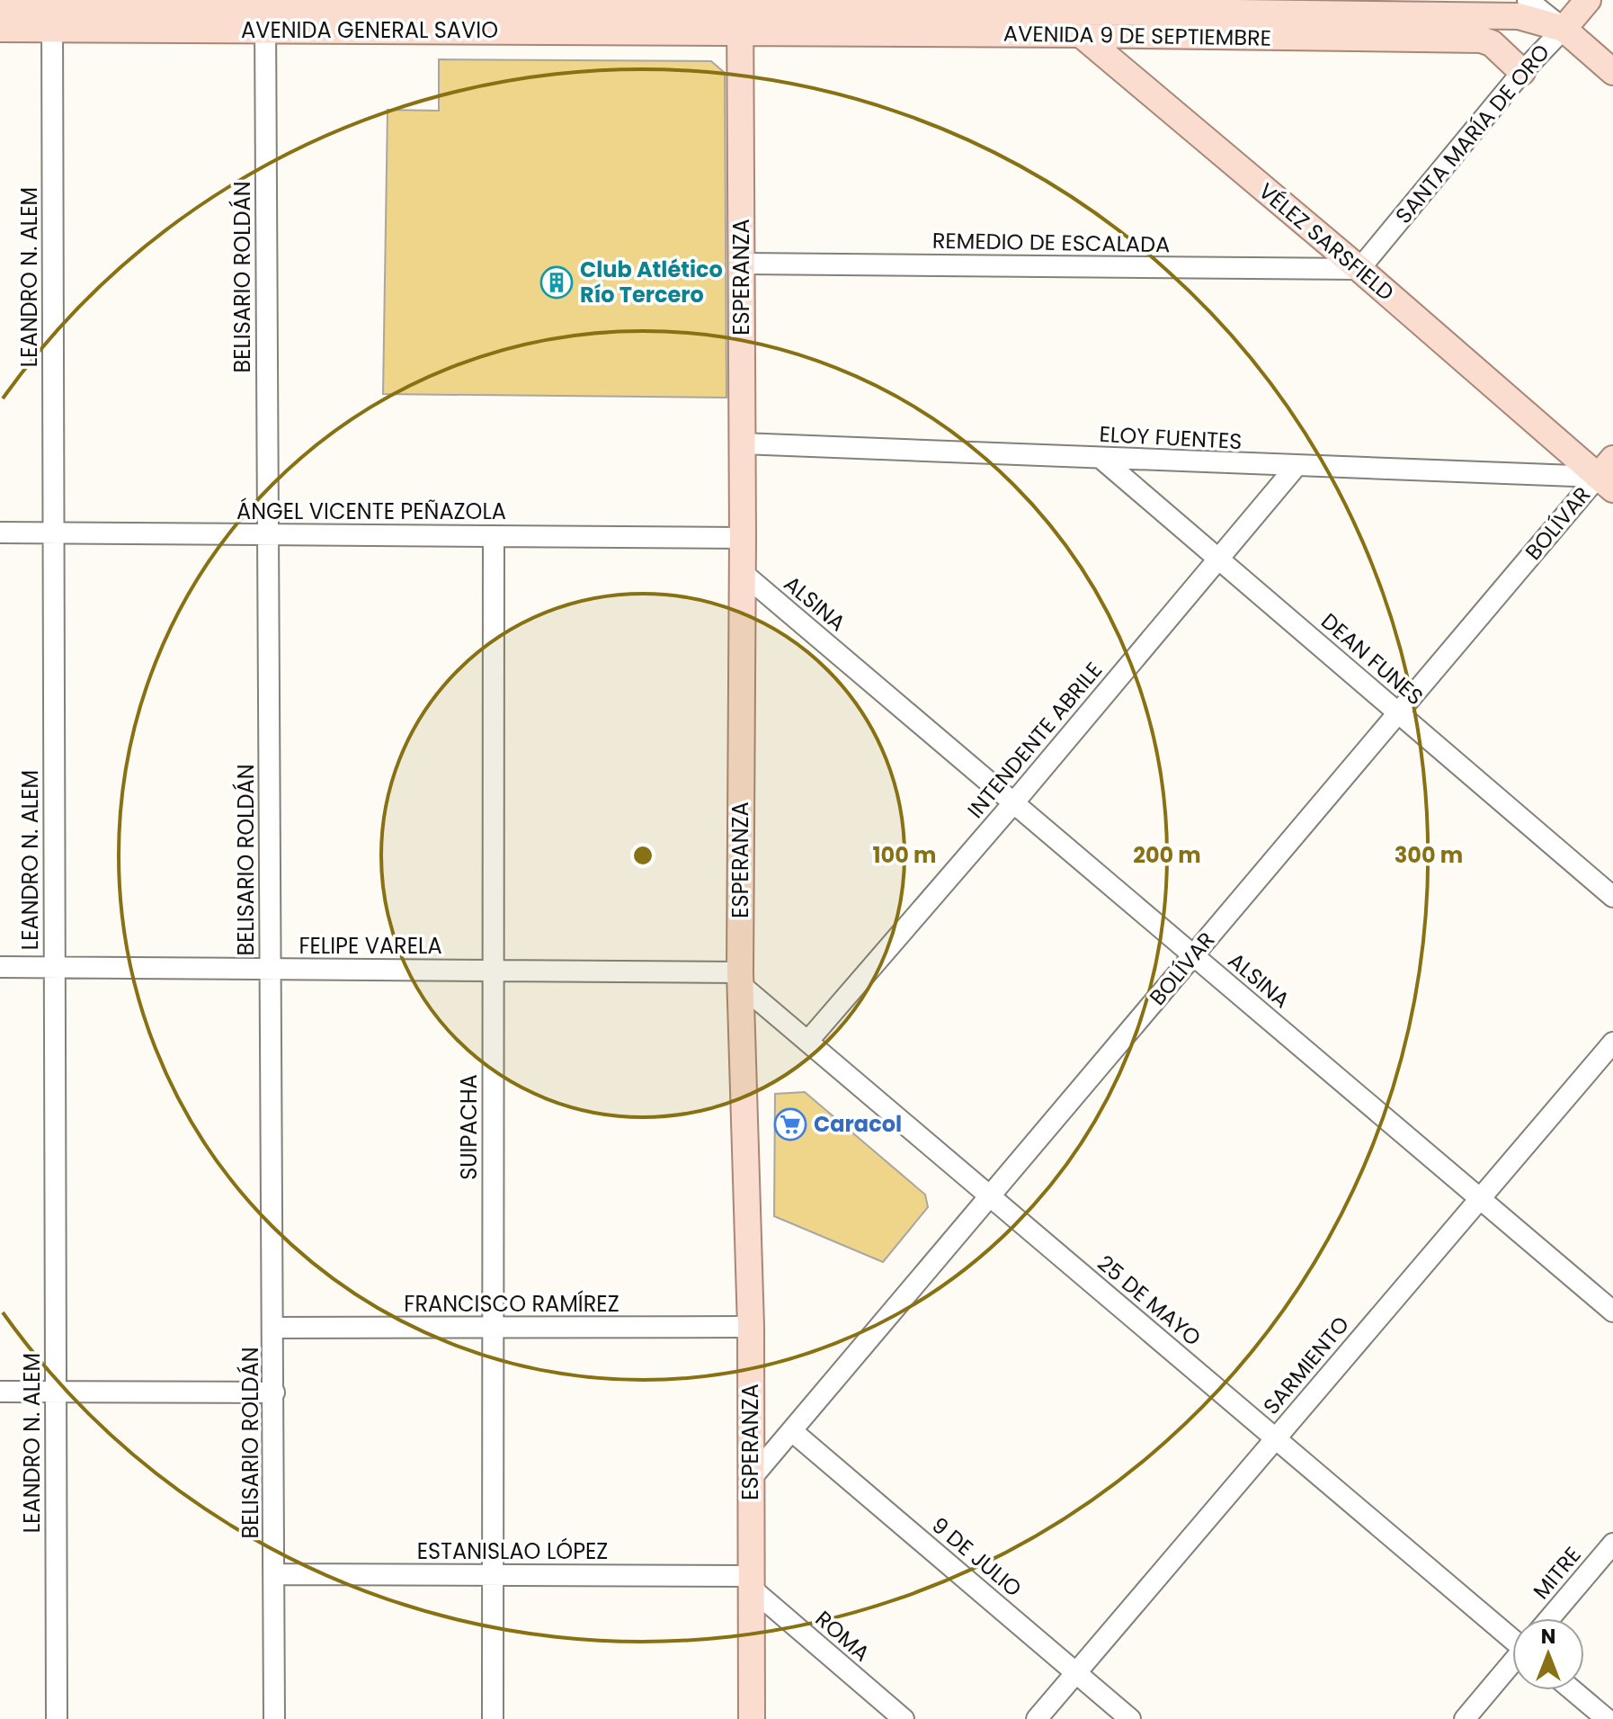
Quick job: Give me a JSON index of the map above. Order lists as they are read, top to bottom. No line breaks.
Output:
{"streets":{"main road":["AVENIDA GENERAL SAVIO","AVENIDA 9 DE SEPTIEMBRE","SANTA MARÍA DE ORO","VÉLEZ SARSFIELD","ESPERANZA"],"street":["REMEDIO DE ESCALADA","LEANDRO N. ALEM","BELISARIO ROLDÁN","ELOY FUENTES","ÁNGEL VICENTE PEÑAZOLA","BOLÍVAR","ALSINA","DEAN FUNES","INTENDENTE ABRILE","FELIPE VARELA","SUIPACHA","25 DE MAYO","FRANCISCO RAMÍREZ","SARMIENTO","ESTANISLAO LÓPEZ","9 DE JULIO","MITRE","ROMA"]},"crossings":[["AVENIDA GENERAL SAVIO","AVENIDA 9 DE SEPTIEMBRE"],["AVENIDA GENERAL SAVIO","LEANDRO N. ALEM"],["AVENIDA GENERAL SAVIO","BELISARIO ROLDÁN"],["AVENIDA GENERAL SAVIO","ESPERANZA"],["AVENIDA 9 DE SEPTIEMBRE","SANTA MARÍA DE ORO"],["AVENIDA 9 DE SEPTIEMBRE","VÉLEZ SARSFIELD"],["AVENIDA 9 DE SEPTIEMBRE","ESPERANZA"],["SANTA MARÍA DE ORO","VÉLEZ SARSFIELD"],["SANTA MARÍA DE ORO","REMEDIO DE ESCALADA"],["VÉLEZ SARSFIELD","REMEDIO DE ESCALADA"],["VÉLEZ SARSFIELD","ELOY FUENTES"],["VÉLEZ SARSFIELD","BOLÍVAR"],["REMEDIO DE ESCALADA","ESPERANZA"],["LEANDRO N. ALEM","ÁNGEL VICENTE PEÑAZOLA"],["LEANDRO N. ALEM","FELIPE VARELA"],["BELISARIO ROLDÁN","ÁNGEL VICENTE PEÑAZOLA"],["BELISARIO ROLDÁN","FELIPE VARELA"],["BELISARIO ROLDÁN","FRANCISCO RAMÍREZ"],["BELISARIO ROLDÁN","ESTANISLAO LÓPEZ"],["ESPERANZA","ELOY FUENTES"],["ESPERANZA","ÁNGEL VICENTE PEÑAZOLA"],["ESPERANZA","BOLÍVAR"],["ESPERANZA","ALSINA"],["ESPERANZA","FELIPE VARELA"],["ESPERANZA","25 DE MAYO"],["ESPERANZA","FRANCISCO RAMÍREZ"],["ESPERANZA","ESTANISLAO LÓPEZ"],["ESPERANZA","ROMA"],["ELOY FUENTES","BOLÍVAR"],["ELOY FUENTES","DEAN FUNES"],["ELOY FUENTES","INTENDENTE ABRILE"],["ÁNGEL VICENTE PEÑAZOLA","SUIPACHA"],["BOLÍVAR","ALSINA"],["BOLÍVAR","DEAN FUNES"],["BOLÍVAR","25 DE MAYO"],["BOLÍVAR","9 DE JULIO"],["ALSINA","INTENDENTE ABRILE"],["ALSINA","SARMIENTO"],["DEAN FUNES","INTENDENTE ABRILE"],["INTENDENTE ABRILE","25 DE MAYO"],["FELIPE VARELA","SUIPACHA"],["FELIPE VARELA","25 DE MAYO"],["SUIPACHA","FRANCISCO RAMÍREZ"],["SUIPACHA","ESTANISLAO LÓPEZ"],["25 DE MAYO","SARMIENTO"],["SARMIENTO","9 DE JULIO"],["ESTANISLAO LÓPEZ","ROMA"]],"places":{"building":["Club Atlético Río Tercero"],"supermarket":["Caracol"]},"north":"top","rings":["100 m","200 m","300 m"]}
